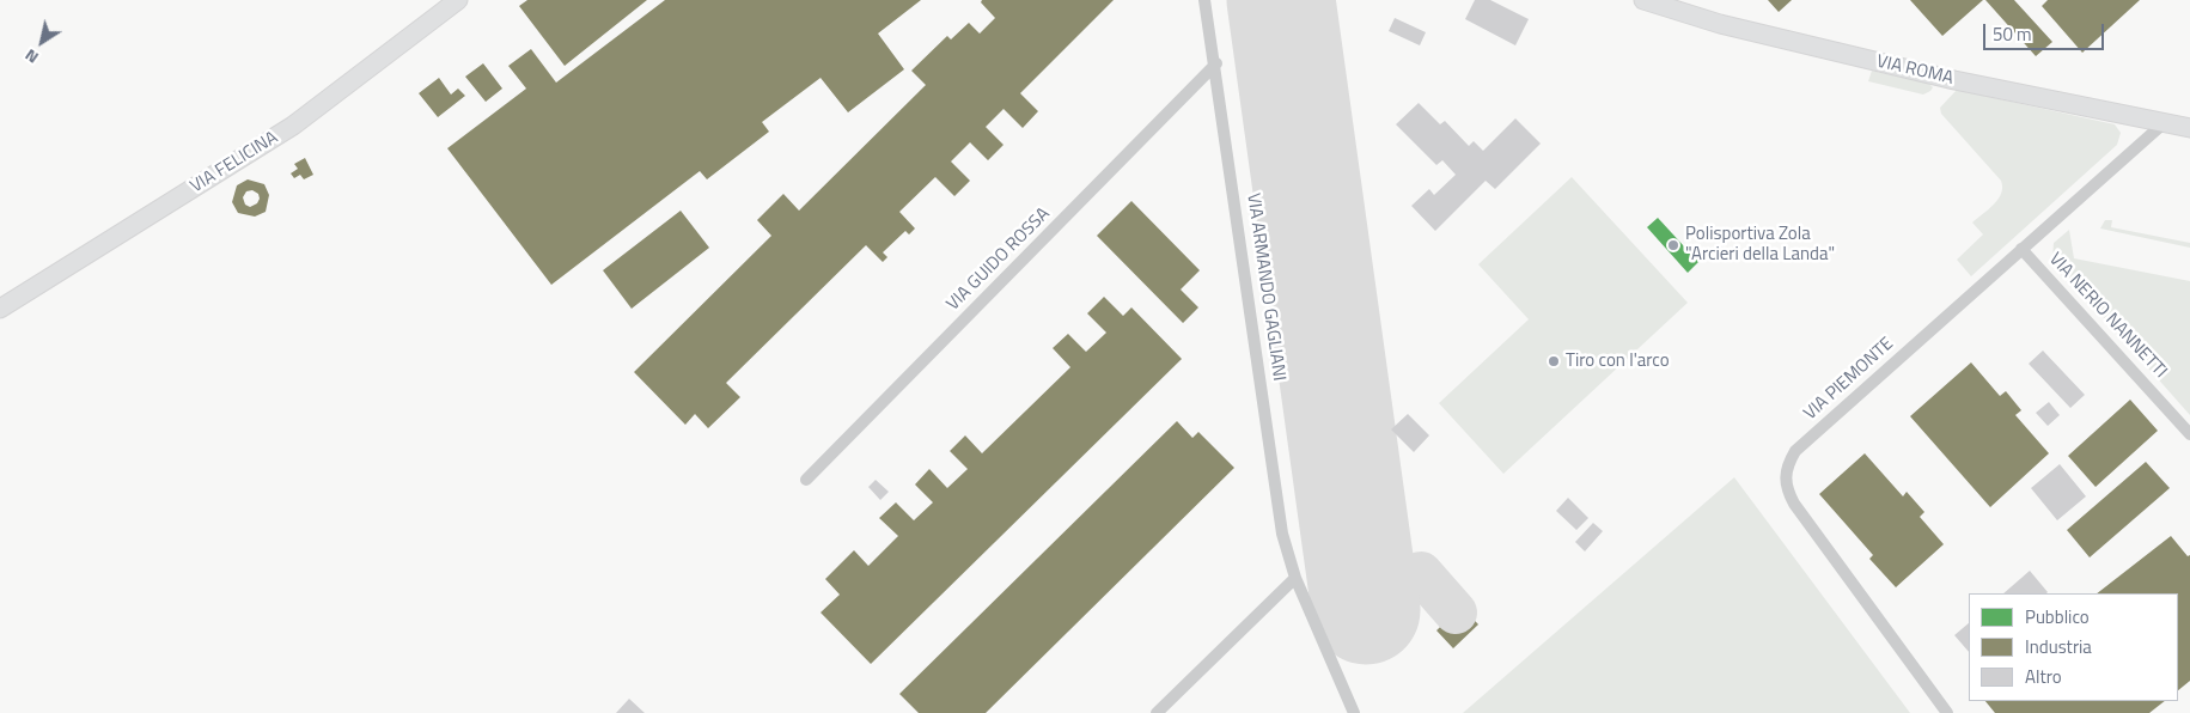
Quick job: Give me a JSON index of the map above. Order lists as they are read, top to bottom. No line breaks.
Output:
{"streets":{"street":["VIA ROMA","VIA FELICINA","VIA GUIDO ROSSA","VIA ARMANDO GAGLIANI","VIA NERIO NANNETTI","VIA PIEMONTE"]},"crossings":[["VIA ROMA","VIA PIEMONTE"],["VIA GUIDO ROSSA","VIA ARMANDO GAGLIANI"],["VIA NERIO NANNETTI","VIA PIEMONTE"]],"places":["Polisportiva Zola \"Arcieri della Landa\"","Tiro con l'arco"],"legend":["Pubblico","Industria","Altro"],"scale_bar":"50 m","north":"bottom left"}
